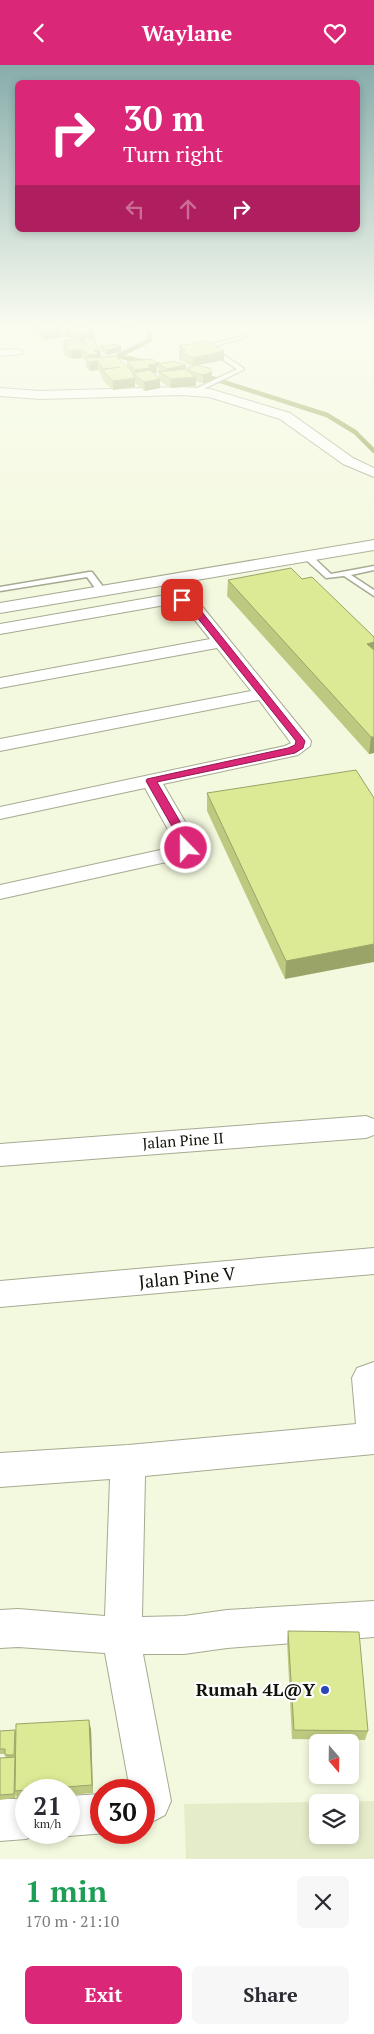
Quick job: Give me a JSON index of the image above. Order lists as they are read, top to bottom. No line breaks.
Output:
{"streets":{"street":["Jalan Pine II","Jalan Pine V"]},"places":["Rumah 4L@Y"],"north":"bottom","page":{"header":"Waylane","turn":["30 m","Turn right"],"speed":"21 km/h","limit":"30","heading":["1 min","170 m · 21:10"],"buttons":["Exit","Share"]}}
